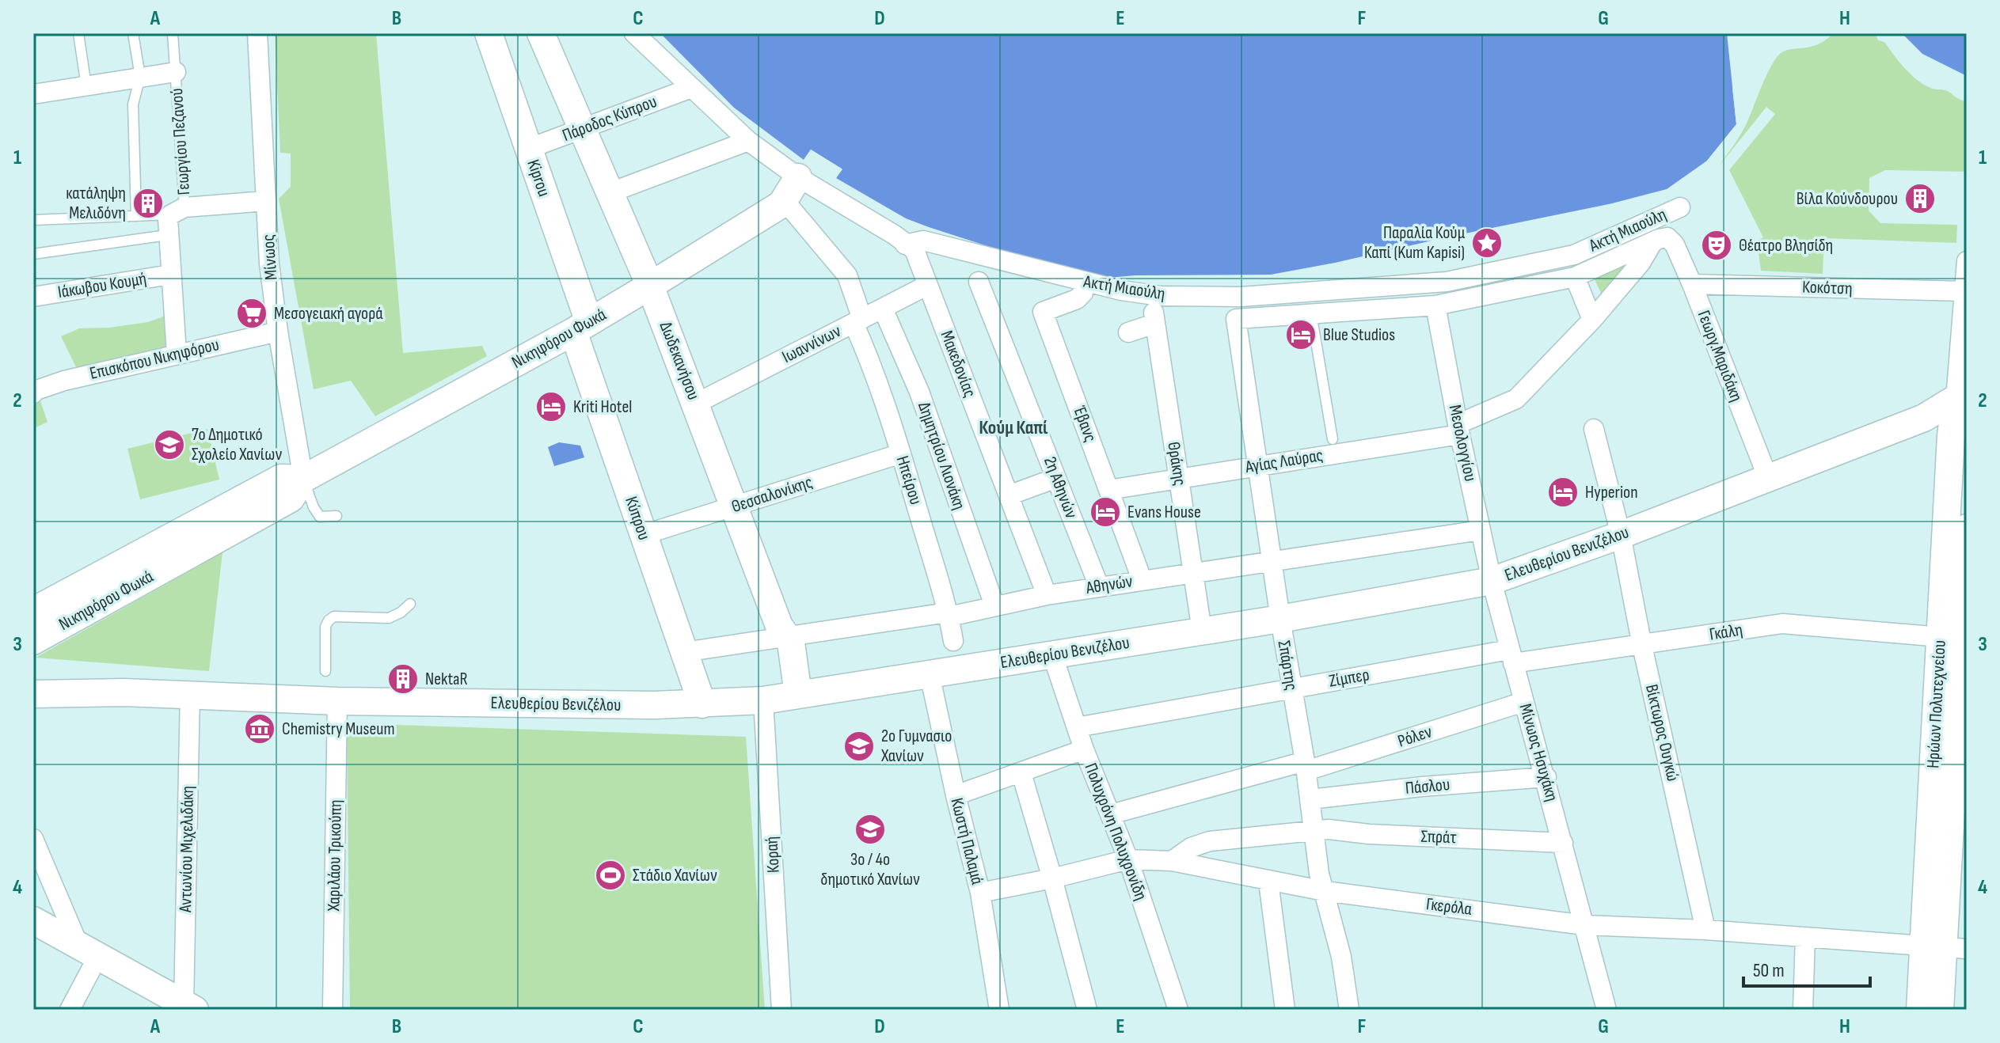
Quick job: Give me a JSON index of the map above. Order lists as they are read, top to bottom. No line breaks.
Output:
{"streets":{"main road":["Kiprou","Νικηφόρου Φωκά","Δωδεκανήσου","Κύπρου","Ελευθερίου Βενιζέλου","Ηρώων Πολυτεχνείου"],"street":["Πάροδος Κύπρου","Γεωργίου Πεζανού","Ακτή Μιαούλη","Μίνωος","Ιάκωβου Κουμή","Κοκότση","Ιωαννίνων","Γεωργ.Μαριδάκη","Επισκόπου Νικηφόρου","Μακεδονίας","Έβανς","Μεσολογγίου","Δημητρίου Λιονάκη","Αγίας Λαύρας","Θράκης","Ηπείρου","2η Αθηνών","Θεσσαλονίκης","Αθηνών","Γκάλη","Σπάρτης","Ζίμπερ","Βίκτωρος Ουγκώ","Ρόλεν","Μίνωος Ησυχάκη","Πάσλου","Πολυχρόνη Πολυχρονίδη","Σπράτ","Κωστή Παλαμά","Αντωνίου Μιχελιδάκη","Κοραή","Χαριλάου Τρικούπη","Γκερόλα"]},"crossings":[["Πάροδος Κύπρου","Kiprou"],["Πάροδος Κύπρου","Δωδεκανήσου"],["Γεωργίου Πεζανού","Ιάκωβου Κουμή"],["Γεωργίου Πεζανού","Επισκόπου Νικηφόρου"],["Kiprou","Νικηφόρου Φωκά"],["Kiprou","Κύπρου"],["Ακτή Μιαούλη","Γεωργ.Μαριδάκη"],["Ακτή Μιαούλη","Μακεδονίας"],["Ακτή Μιαούλη","Μεσολογγίου"],["Ακτή Μιαούλη","Αγίας Λαύρας"],["Ακτή Μιαούλη","Σπάρτης"],["Μίνωος","Νικηφόρου Φωκά"],["Μίνωος","Επισκόπου Νικηφόρου"],["Κοκότση","Γεωργ.Μαριδάκη"],["Νικηφόρου Φωκά","Δωδεκανήσου"],["Νικηφόρου Φωκά","Ηπείρου"],["Νικηφόρου Φωκά","Κύπρου"],["Ιωαννίνων","Δωδεκανήσου"],["Ιωαννίνων","Μακεδονίας"],["Ιωαννίνων","Δημητρίου Λιονάκη"],["Ιωαννίνων","Ηπείρου"],["Γεωργ.Μαριδάκη","Αγίας Λαύρας"],["Γεωργ.Μαριδάκη","Ελευθερίου Βενιζέλου"],["Δωδεκανήσου","Θεσσαλονίκης"],["Δωδεκανήσου","Ελευθερίου Βενιζέλου"],["Δωδεκανήσου","Αθηνών"],["Μακεδονίας","Αθηνών"],["Έβανς","Αγίας Λαύρας"],["Έβανς","Αθηνών"],["Μεσολογγίου","Αγίας Λαύρας"],["Μεσολογγίου","Ελευθερίου Βενιζέλου"],["Μεσολογγίου","Αθηνών"],["Μεσολογγίου","Μίνωος Ησυχάκη"],["Δημητρίου Λιονάκη","Αθηνών"],["Αγίας Λαύρας","Θράκης"],["Αγίας Λαύρας","Σπάρτης"],["Θράκης","Ελευθερίου Βενιζέλου"],["Θράκης","Αθηνών"],["Ηπείρου","Θεσσαλονίκης"],["Ηπείρου","Αθηνών"],["2η Αθηνών","Αθηνών"],["Θεσσαλονίκης","Κύπρου"],["Κύπρου","Ελευθερίου Βενιζέλου"],["Κύπρου","Αθηνών"],["Ελευθερίου Βενιζέλου","Σπάρτης"],["Ελευθερίου Βενιζέλου","Ηρώων Πολυτεχνείου"],["Ελευθερίου Βενιζέλου","Βίκτωρος Ουγκώ"],["Ελευθερίου Βενιζέλου","Μίνωος Ησυχάκη"],["Ελευθερίου Βενιζέλου","Πολυχρόνη Πολυχρονίδη"],["Ελευθερίου Βενιζέλου","Κωστή Παλαμά"],["Ελευθερίου Βενιζέλου","Αντωνίου Μιχελιδάκη"],["Ελευθερίου Βενιζέλου","Κοραή"],["Ελευθερίου Βενιζέλου","Χαριλάου Τρικούπη"],["Αθηνών","Σπάρτης"],["Γκάλη","Ζίμπερ"],["Γκάλη","Ηρώων Πολυτεχνείου"],["Γκάλη","Βίκτωρος Ουγκώ"],["Γκάλη","Μίνωος Ησυχάκη"],["Σπάρτης","Ζίμπερ"],["Σπάρτης","Ρόλεν"],["Σπάρτης","Πάσλου"],["Σπάρτης","Σπράτ"],["Σπάρτης","Γκερόλα"],["Ζίμπερ","Μίνωος Ησυχάκη"],["Ζίμπερ","Πολυχρόνη Πολυχρονίδη"],["Ηρώων Πολυτεχνείου","Γκερόλα"],["Βίκτωρος Ουγκώ","Γκερόλα"],["Ρόλεν","Μίνωος Ησυχάκη"],["Ρόλεν","Πολυχρόνη Πολυχρονίδη"],["Μίνωος Ησυχάκη","Πάσλου"],["Μίνωος Ησυχάκη","Σπράτ"],["Μίνωος Ησυχάκη","Γκερόλα"],["Πολυχρόνη Πολυχρονίδη","Γκερόλα"],["Σπράτ","Γκερόλα"],["Κωστή Παλαμά","Γκερόλα"]],"districts":["Κούμ Καπί"],"places":{"building":["Βίλα Κούνδουρου","κατάληψη Μελιδόνη","NektaR"],"place":["Παραλία Κούμ Καπί (Kum Kapisi)"],"theatre":["Θέατρο Βλησίδη"],"supermarket":["Μεσογειακή αγορά"],"hotel":["Blue Studios","Kriti Hotel","Hyperion","Evans House"],"school or university":["7ο Δημοτικό Σχολείο Χανίων","2ο Γυμνασιο Χανίων","3ο / 4ο δημοτικό Χανίων"],"museum":["Chemistry Museum"],"sports":["Στάδιο Χανίων"]},"scale_bar":"50 m","grid":{"columns":["A","B","C","D","E","F","G","H"],"rows":["1","2","3","4"]}}
